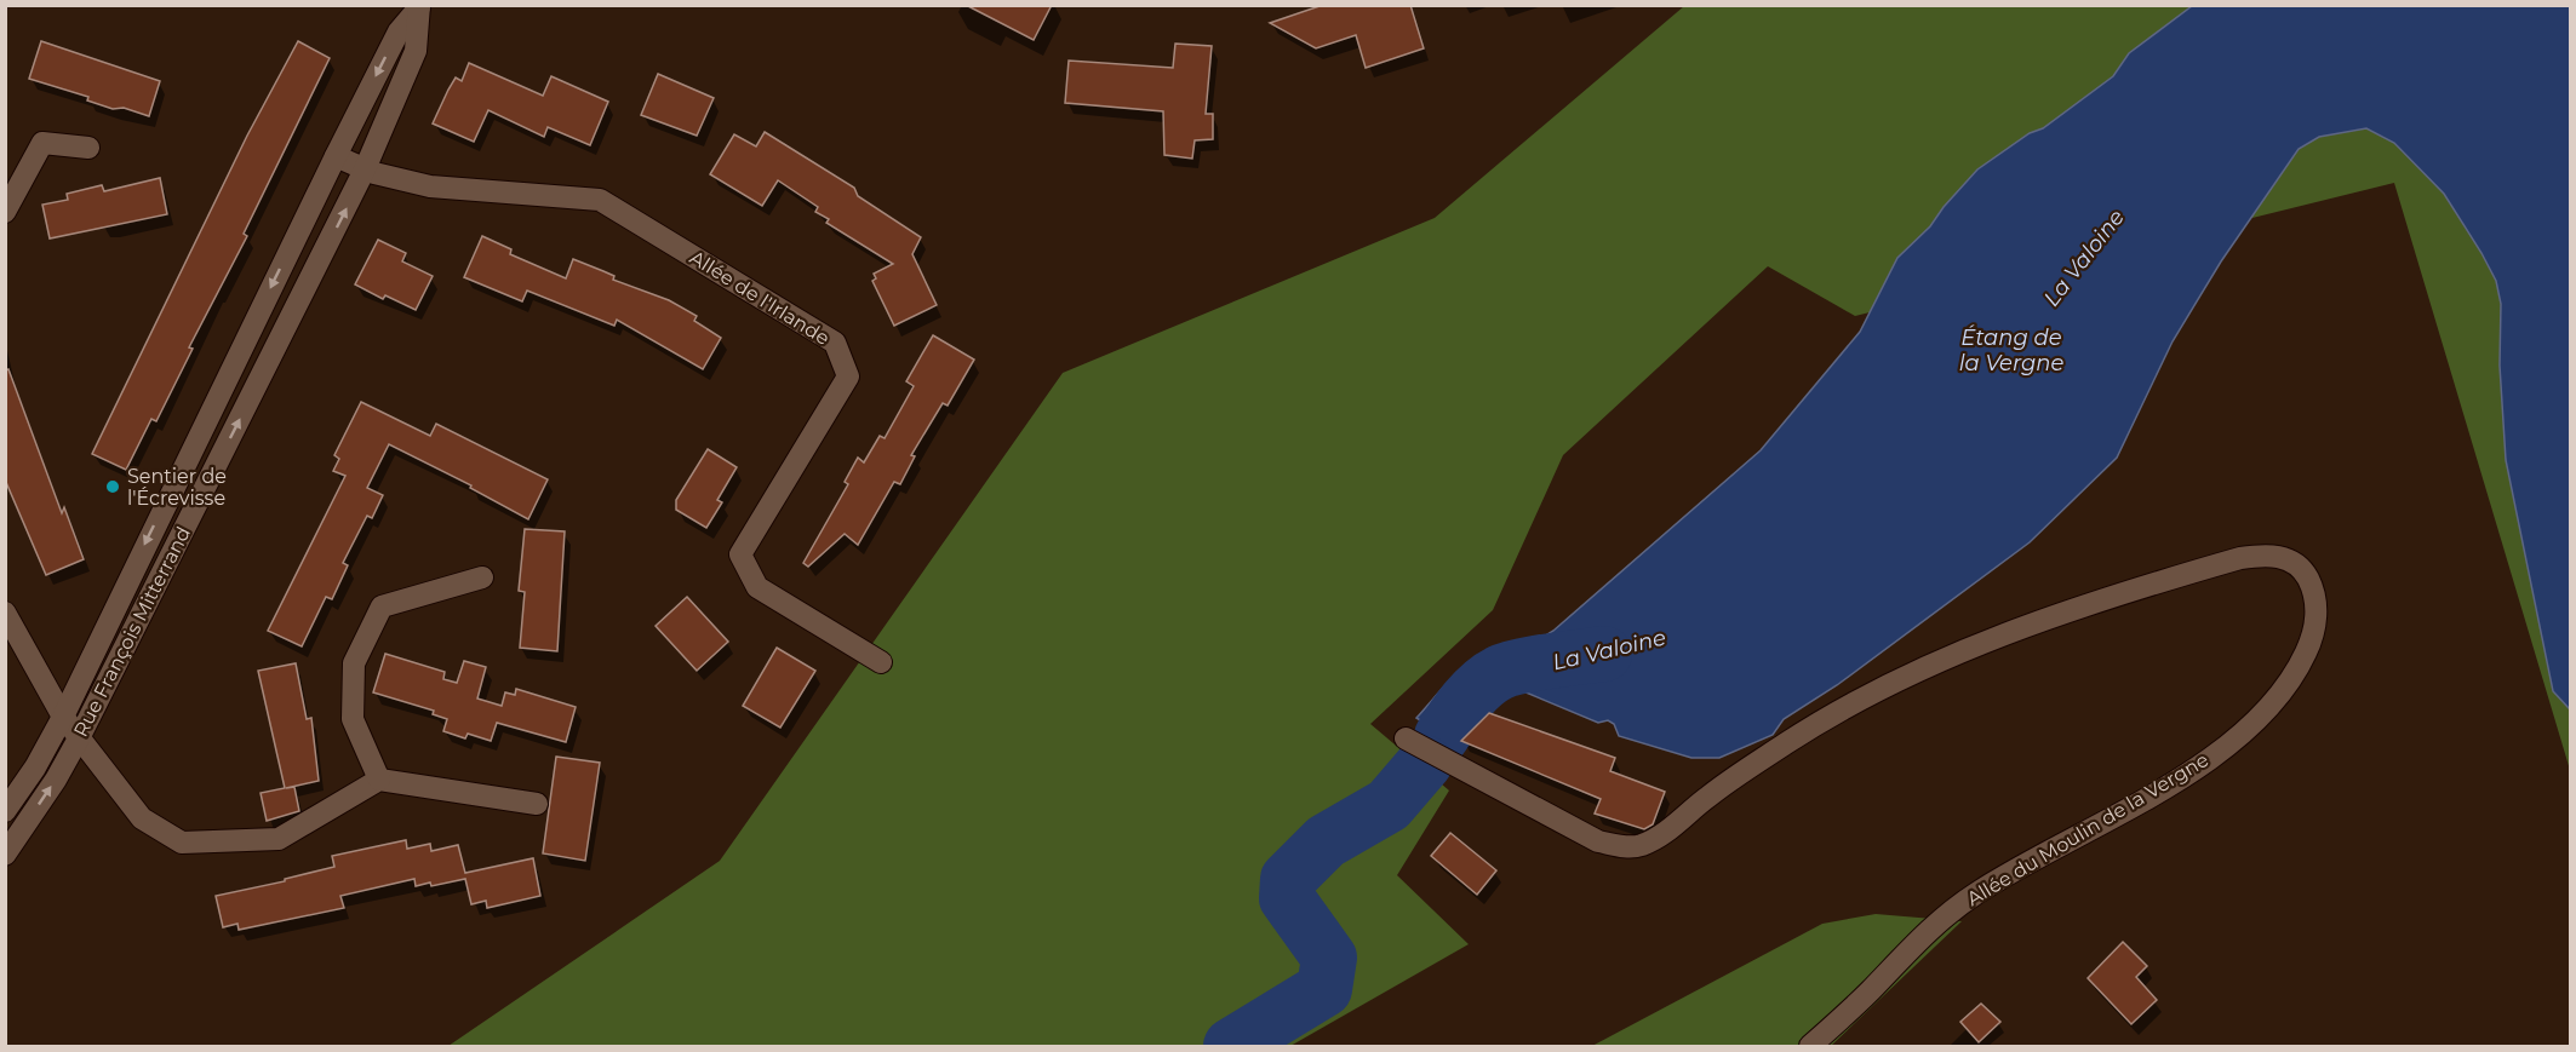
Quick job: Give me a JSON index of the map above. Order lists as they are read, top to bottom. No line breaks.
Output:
{"streets":{"street":["Allée de l'Irlande","Rue François Mitterrand","Allée du Moulin de la Vergne"]},"crossings":[["Allée de l'Irlande","Rue François Mitterrand"]],"water":["La Valoine","Étang de la Vergne"],"places":["Sentier de l'Écrevisse"]}
